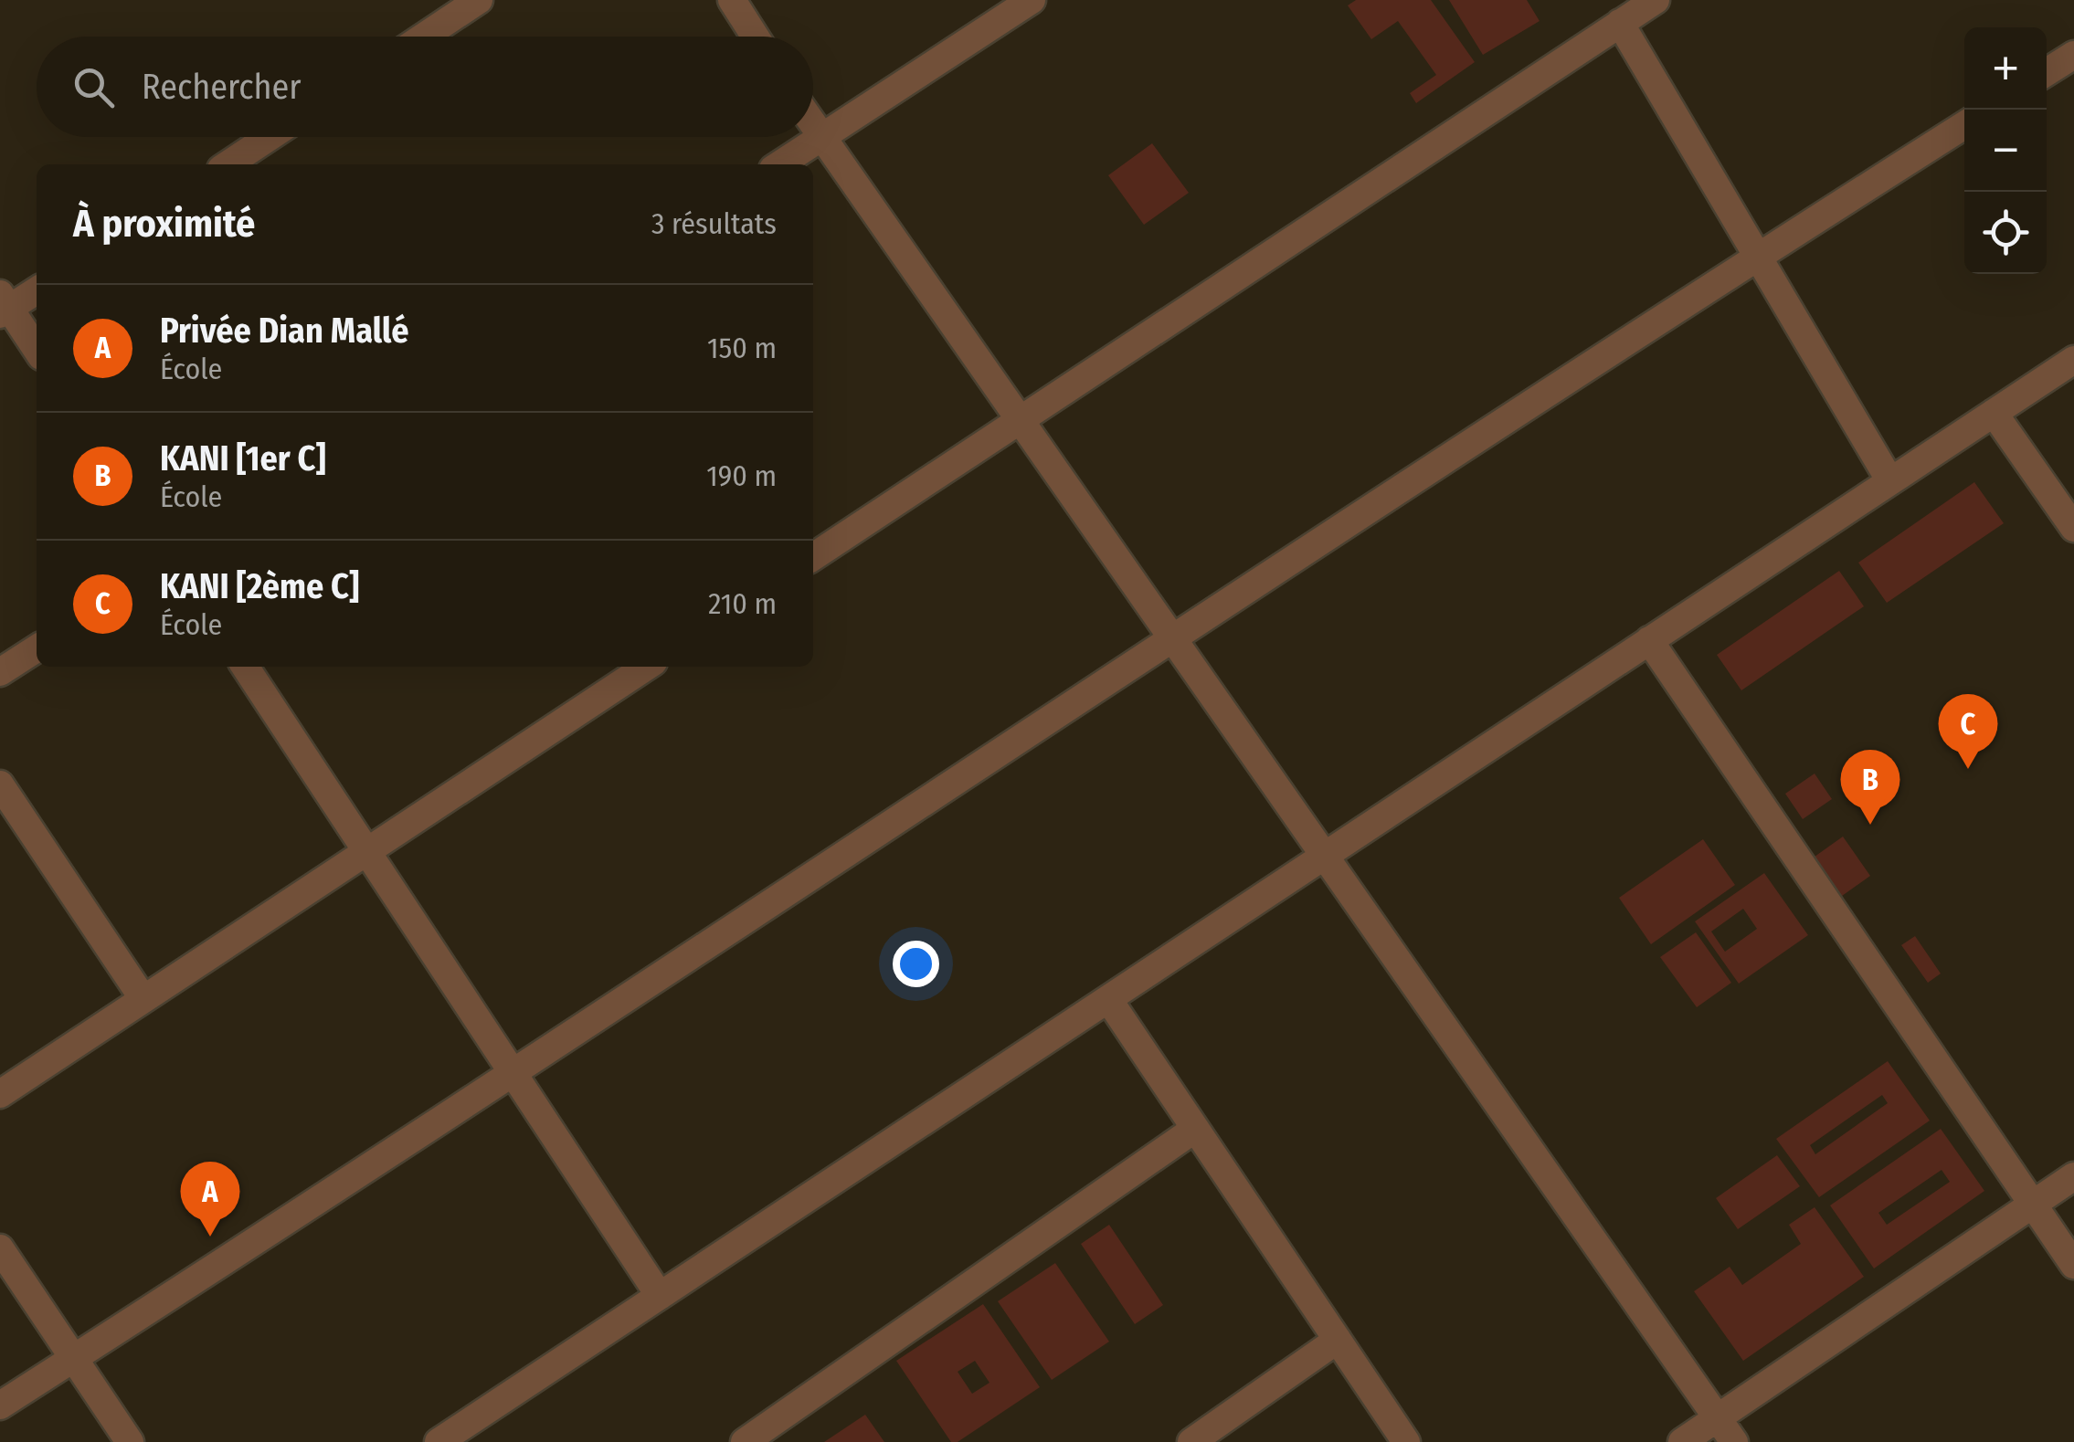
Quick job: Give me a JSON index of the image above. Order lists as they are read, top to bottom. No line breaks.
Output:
{"page":{"map_buttons":["+","−"],"search":"Rechercher","heading":["À proximité","3 résultats"],"list":[{"mark":"A","name":"Privée Dian Mallé","note":"École","value":"150 m"},{"mark":"B","name":"KANI [1er C]","note":"École","value":"190 m"},{"mark":"C","name":"KANI [2ème C]","note":"École","value":"210 m"}],"pins":["C","B","A"]}}
